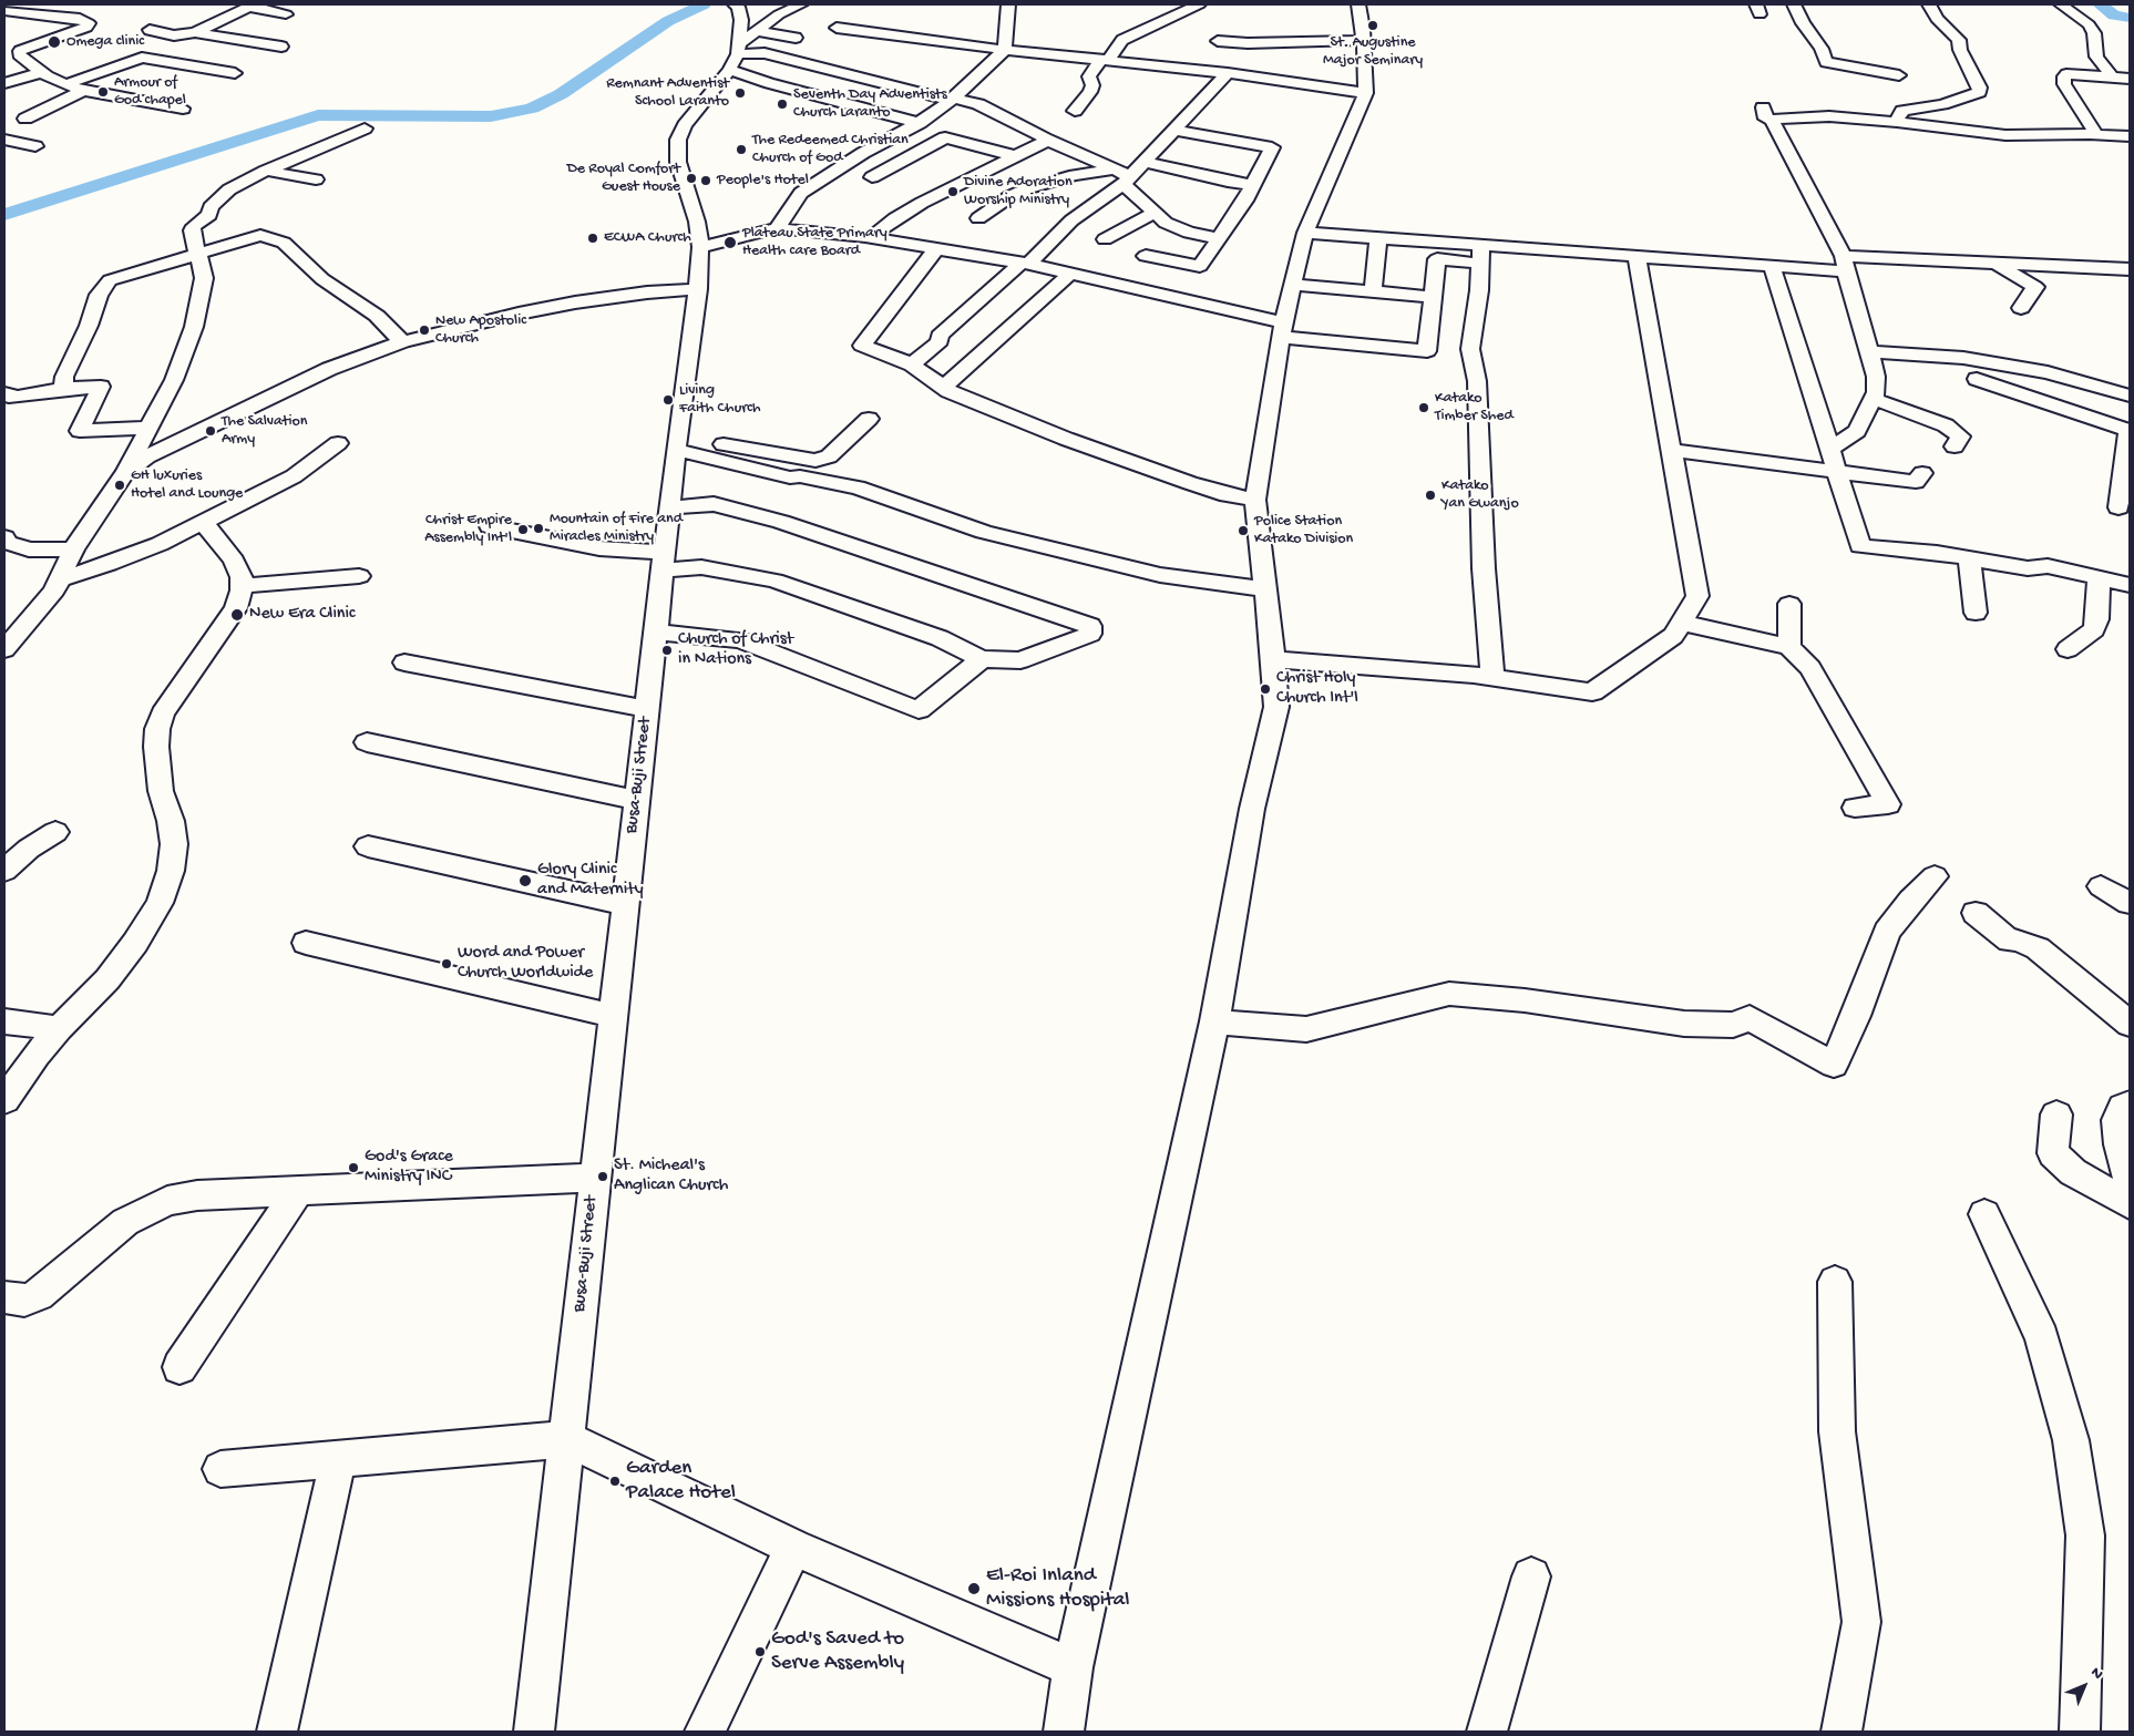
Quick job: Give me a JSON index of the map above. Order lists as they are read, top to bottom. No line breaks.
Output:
{"streets":{"street":["Busa-Buji Street"]},"places":["St. Augustine Major Seminary","Omega clinic","Armour of God chapel","Remnant Adventist School Laranto","Seventh Day Adventists Church Laranto","The Redeemed Christian Church of God","De Royal Comfort Guest House","People's Hotel","Divine Adoration Worship Ministry","ECWA Church","Plateau State Primary Health care Board","New Apostolic Church","Living Faith Church","Katako Timber Shed","The Salvation Army","GH luxuries Hotel and Lounge","Katako Yan Gwanjo","Mountain of Fire and Miracles Ministry","Christ Empire Assembly Int'l","Police Station Katako Division","New Era Clinic","Church of Christ in Nations","Christ Holy Church Int'l","Glory Clinic and Maternity","Word and Power Church Worldwide","God's Grace Ministry INC","St. Micheal's Anglican Church","Garden Palace Hotel","El-Roi Inland Missions Hospital","God's Saved to Serve Assembly"],"north":"top right"}
